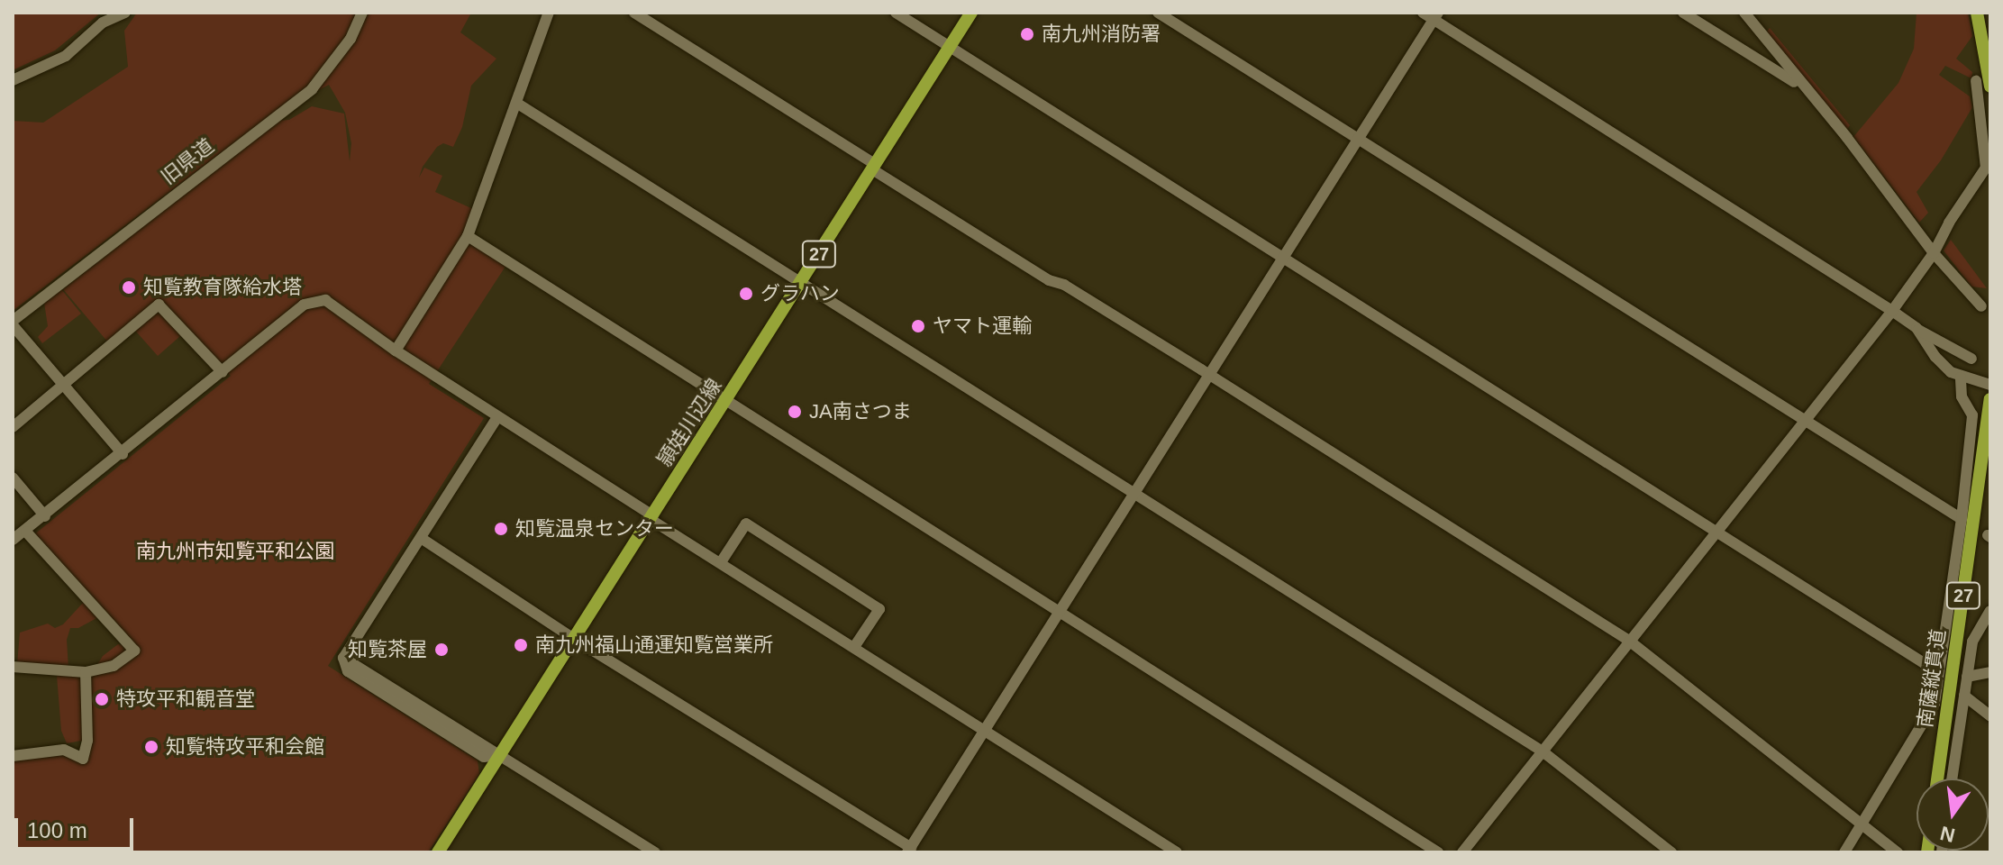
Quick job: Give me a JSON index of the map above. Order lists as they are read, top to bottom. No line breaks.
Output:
{"streets":{"main road":["27","頴娃川辺線","南薩縦貫道"],"street":["旧県道"]},"parks":["南九州市知覧平和公園"],"places":["南九州消防署","知覧教育隊給水塔","グラハン","ヤマト運輸","JA南さつま","知覧温泉センター","南九州福山通運知覧営業所","知覧茶屋","特攻平和観音堂","知覧特攻平和会館"],"scale_bar":"100 m","north":"bottom"}
